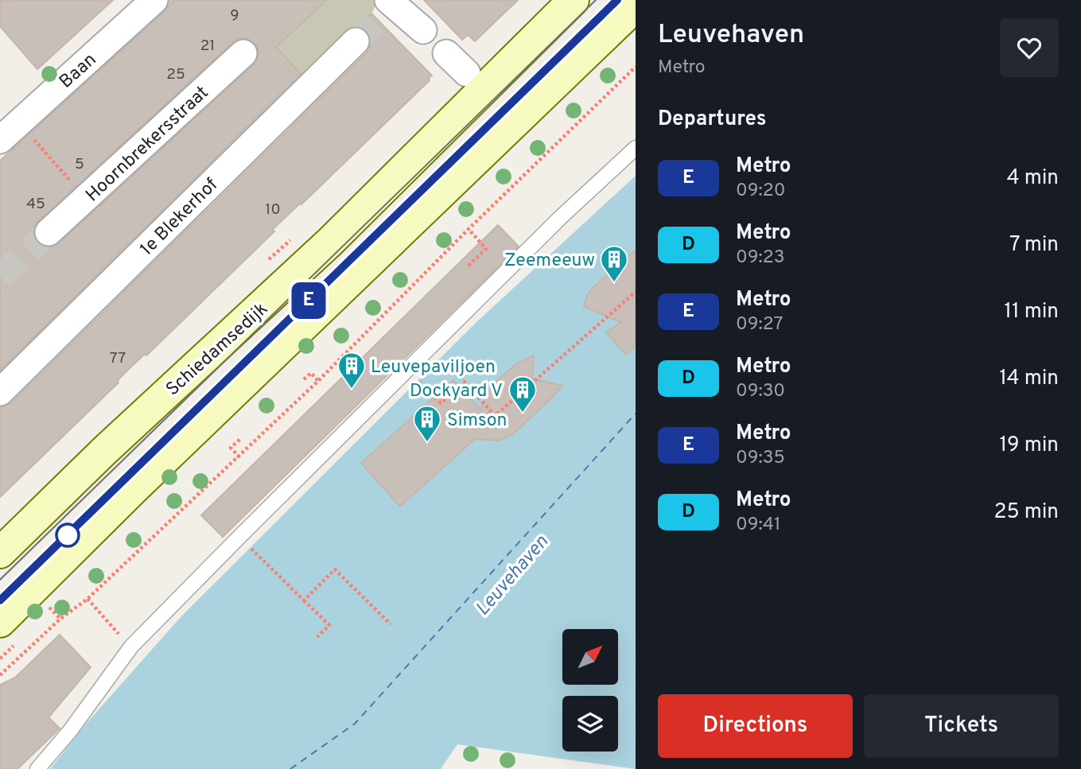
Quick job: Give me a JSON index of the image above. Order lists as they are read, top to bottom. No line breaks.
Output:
{"streets":{"main road":["Schiedamsedijk"],"street":["Baan","Hoornbrekersstraat","1e Blekerhof"]},"water":["Leuvehaven"],"places":{"building":["Zeemeeuw","Leuvepaviljoen","Dockyard V","Simson"]},"lines":["metro line E"],"house_numbers":["9","21","25","5","45","10","77"],"north":"top right","page":{"on_map":"E","heading":[["Leuvehaven","Metro"],"Departures"],"list":[{"mark":"E","name":"Metro","note":"09:20","value":"4 min"},{"mark":"D","name":"Metro","note":"09:23","value":"7 min"},{"mark":"E","name":"Metro","note":"09:27","value":"11 min"},{"mark":"D","name":"Metro","note":"09:30","value":"14 min"},{"mark":"E","name":"Metro","note":"09:35","value":"19 min"},{"mark":"D","name":"Metro","note":"09:41","value":"25 min"}],"buttons":["Directions","Tickets"]}}
